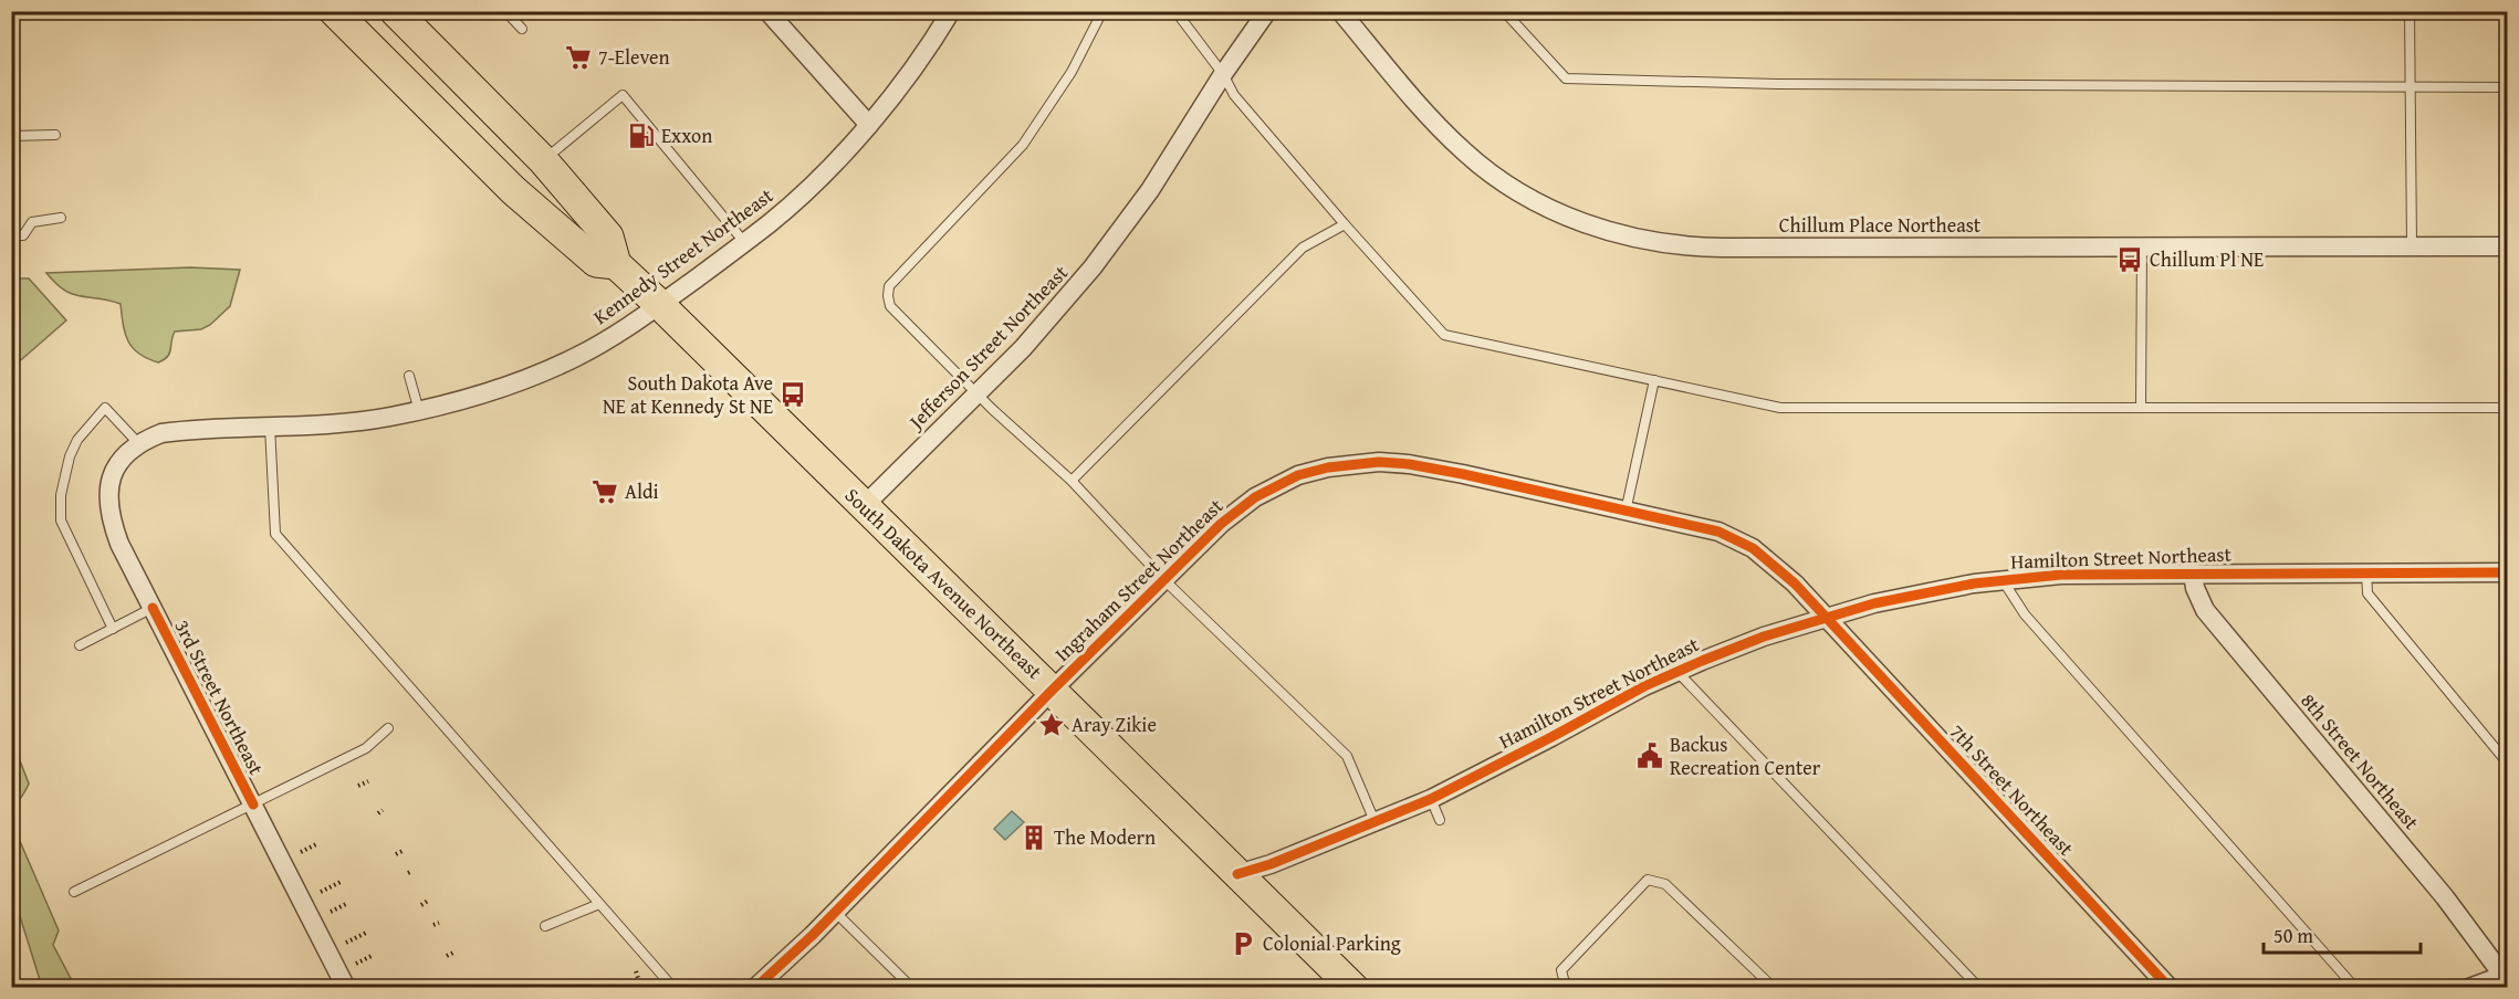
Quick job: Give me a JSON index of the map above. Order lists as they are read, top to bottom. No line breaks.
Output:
{"streets":{"main road":["South Dakota Avenue Northeast"],"street":["Chillum Place Northeast","Kennedy Street Northeast","Jefferson Street Northeast","Hamilton Street Northeast","Ingraham Street Northeast","3rd Street Northeast","8th Street Northeast","7th Street Northeast"]},"crossings":[["Kennedy Street Northeast","South Dakota Avenue Northeast"],["Kennedy Street Northeast","3rd Street Northeast"],["Jefferson Street Northeast","South Dakota Avenue Northeast"],["Hamilton Street Northeast","Ingraham Street Northeast"],["Hamilton Street Northeast","South Dakota Avenue Northeast"],["Hamilton Street Northeast","8th Street Northeast"],["Hamilton Street Northeast","7th Street Northeast"],["Ingraham Street Northeast","South Dakota Avenue Northeast"],["Ingraham Street Northeast","7th Street Northeast"]],"places":{"supermarket":["7-Eleven","Aldi"],"fuel station":["Exxon"],"bus stop":["Chillum Pl NE","South Dakota Ave NE at Kennedy St NE"],"place":["Aray Zikie"],"public building":["Backus Recreation Center"],"building":["The Modern"],"parking":["Colonial Parking"]},"scale_bar":"50 m"}
